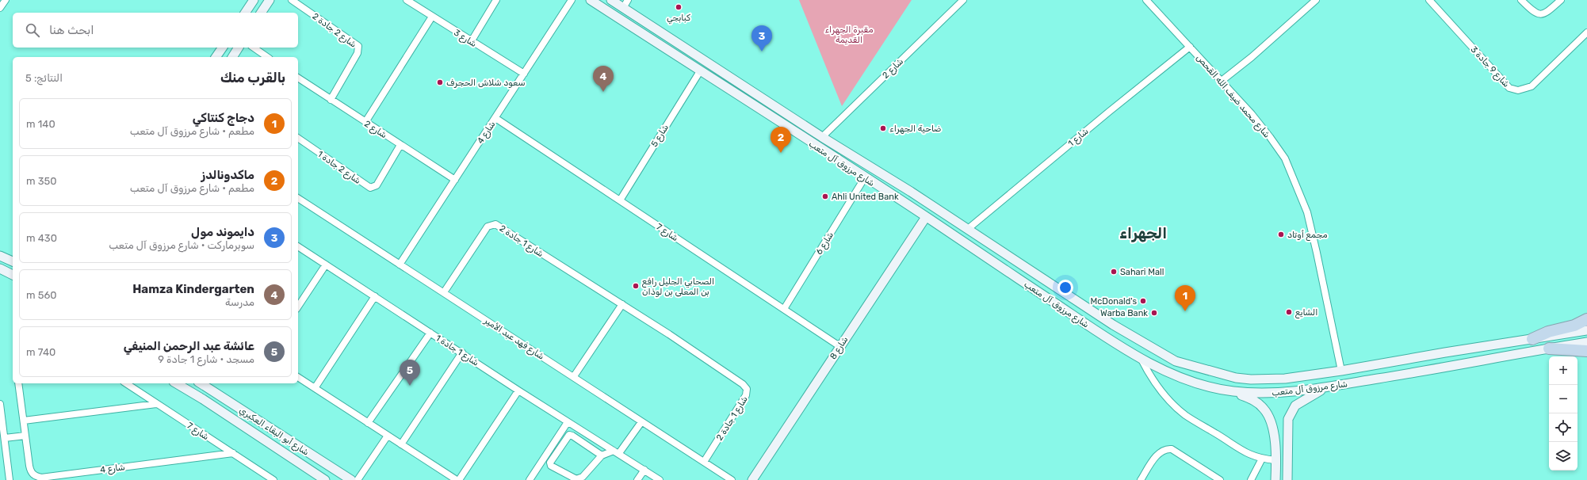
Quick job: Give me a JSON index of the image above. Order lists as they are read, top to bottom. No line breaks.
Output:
{"streets":{"main road":["شارع مرزوق آل متعب","شارع 8","شارع أبو البقاء العكبري"],"street":["شارع 2 جادة 2","شارع 3","شارع 9 جادة 3","شارع 2","شارع محمد ضيف الله القحص","شارع 4","شارع 5","شارع 1","شارع 2 جادة 1","شارع 7","شارع 1 جادة 2","شارع 6","شارع فهد عبد الأمير","شارع 1 جادة 1"]},"crossings":[["شارع 2 جادة 2","شارع 2"],["شارع 3","شارع 4"],["شارع 2","شارع 4"],["شارع 2","شارع مرزوق آل متعب"],["شارع 2","شارع 2 جادة 1"],["شارع محمد ضيف الله القحص","شارع 1"],["شارع محمد ضيف الله القحص","شارع مرزوق آل متعب"],["شارع 4","شارع 7"],["شارع 4","شارع فهد عبد الأمير"],["شارع 5","شارع مرزوق آل متعب"],["شارع 5","شارع 7"],["شارع 1","شارع مرزوق آل متعب"],["شارع مرزوق آل متعب","شارع 6"],["شارع مرزوق آل متعب","شارع 8"],["شارع 7","شارع 6"],["شارع 7","شارع 8"],["شارع 1 جادة 2","شارع فهد عبد الأمير"]],"districts":["الجهراء"],"parks":["مقبرة الجهراء القديمة"],"places":["كبابجي","سعود شلاش الحجرف","ضاحية الجهراء","Ahli United Bank","مجمع أوتاد","Sahari Mall","الصحابي الجليل رافع بن المعلى بن لوذان","McDonald's","الشايع","Warba Bank"],"page":{"search":"ابحث هنا","pins":["3","4","2","1","5"],"heading":["بالقرب منك","النتائج: 5"],"list":[{"mark":"1","name":"دجاج كنتاكي","note":"مطعم · شارع مرزوق آل متعب","value":"140 m"},{"mark":"2","name":"ماكدونالدز","note":"مطعم · شارع مرزوق آل متعب","value":"350 m"},{"mark":"3","name":"دايموند مول","note":"سوبرماركت · شارع مرزوق آل متعب","value":"430 m"},{"mark":"4","name":"Hamza Kindergarten","note":"مدرسة","value":"560 m"},{"mark":"5","name":"عائشة عبد الرحمن المنيفي","note":"مسجد · شارع 1 جادة 9","value":"740 m"}],"map_buttons":["+","−"]}}
